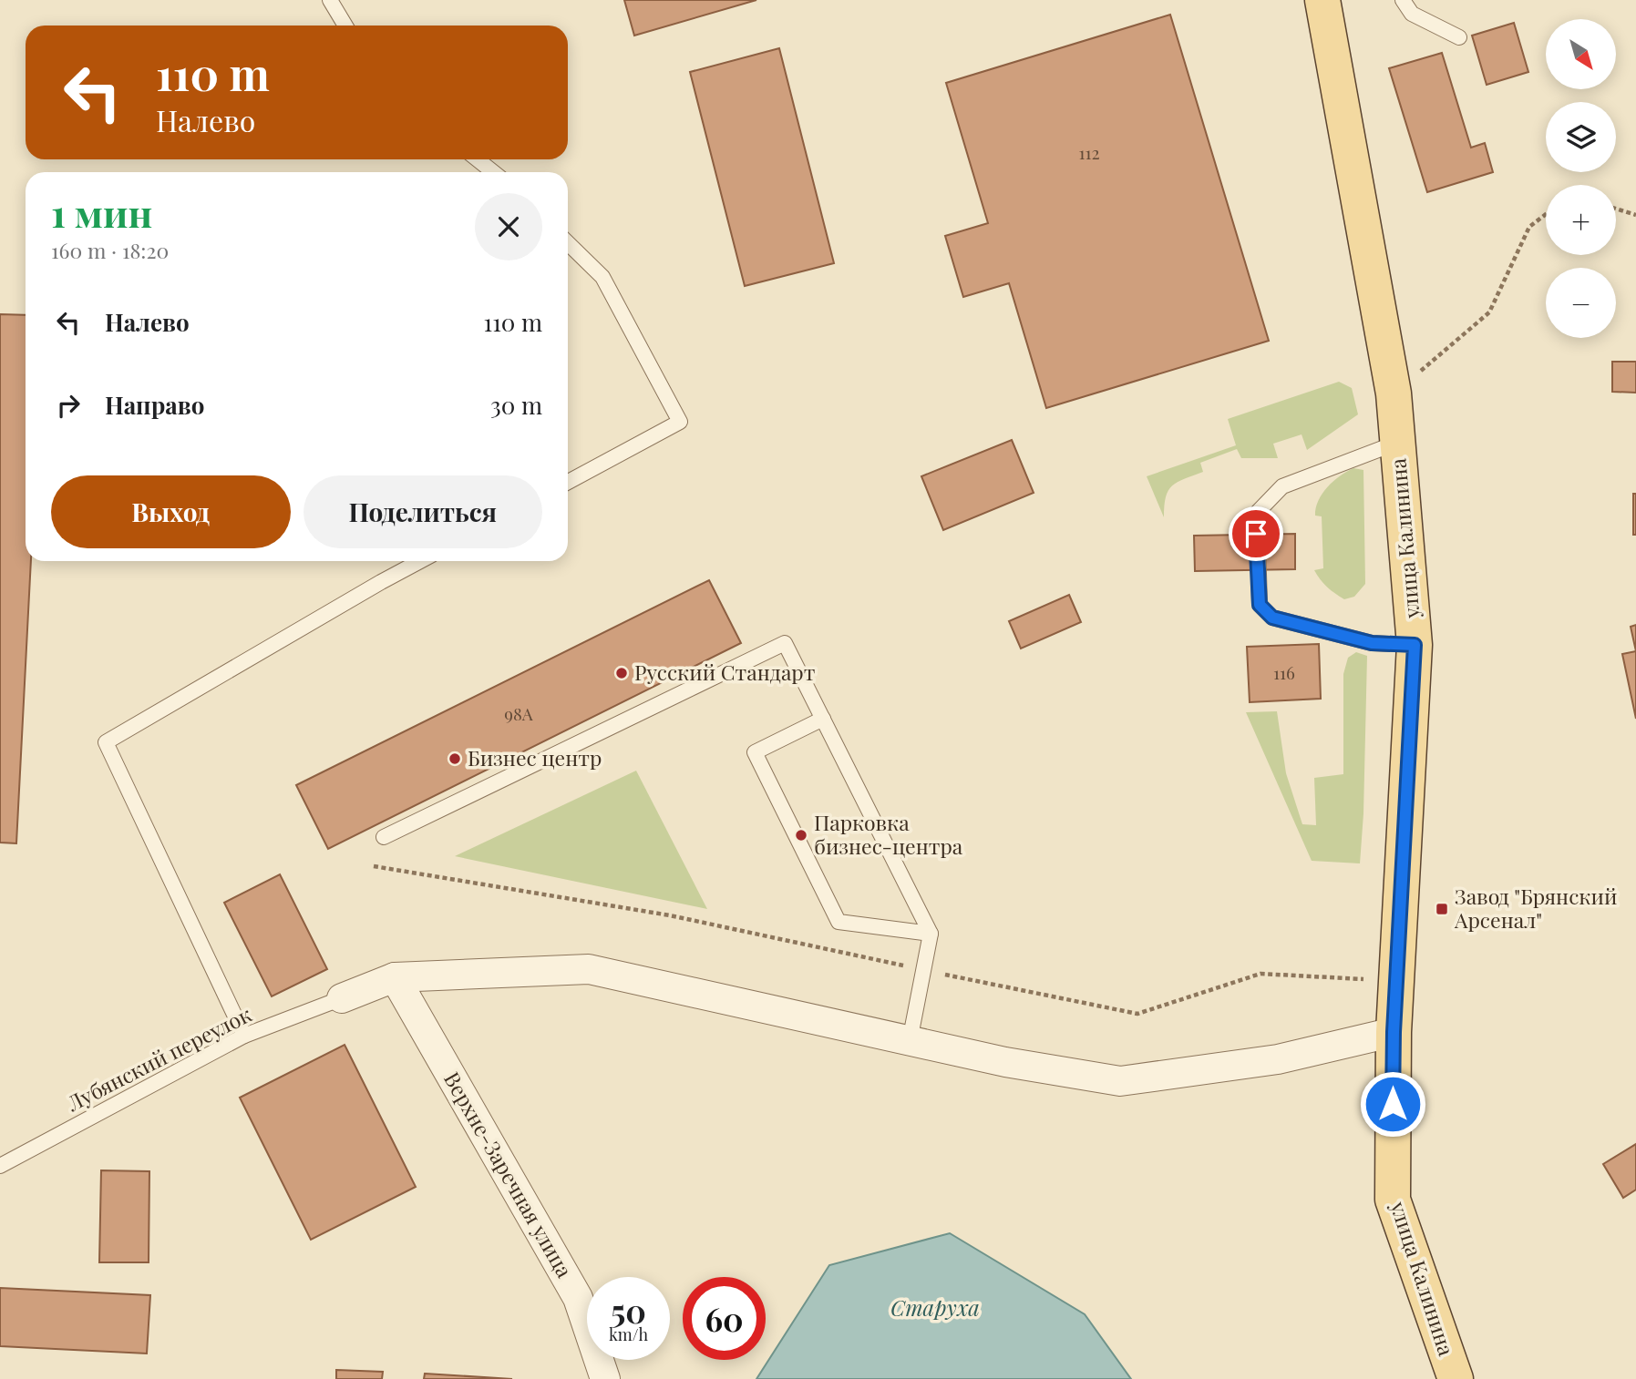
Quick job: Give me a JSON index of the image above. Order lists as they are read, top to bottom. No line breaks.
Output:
{"streets":{"main road":["улица Калинина"],"street":["Верхне-Заречная улица"],"lane":["Лубянский переулок"]},"water":["Старуха"],"places":{"other":["Русский Стандарт","Бизнес центр","Парковка бизнес-центра"],"transit":["Завод \"Брянский Арсенал\""]},"house_numbers":["112","116","98А"],"north":"bottom right","page":{"map_buttons":["+","−"],"turn":["110 m","Налево"],"heading":["1 мин","160 m · 18:20"],"list":[{"name":"Налево","value":"110 m"},{"name":"Направо","value":"30 m"}],"buttons":["Выход","Поделиться"],"speed":"50 km/h","limit":"60"}}
